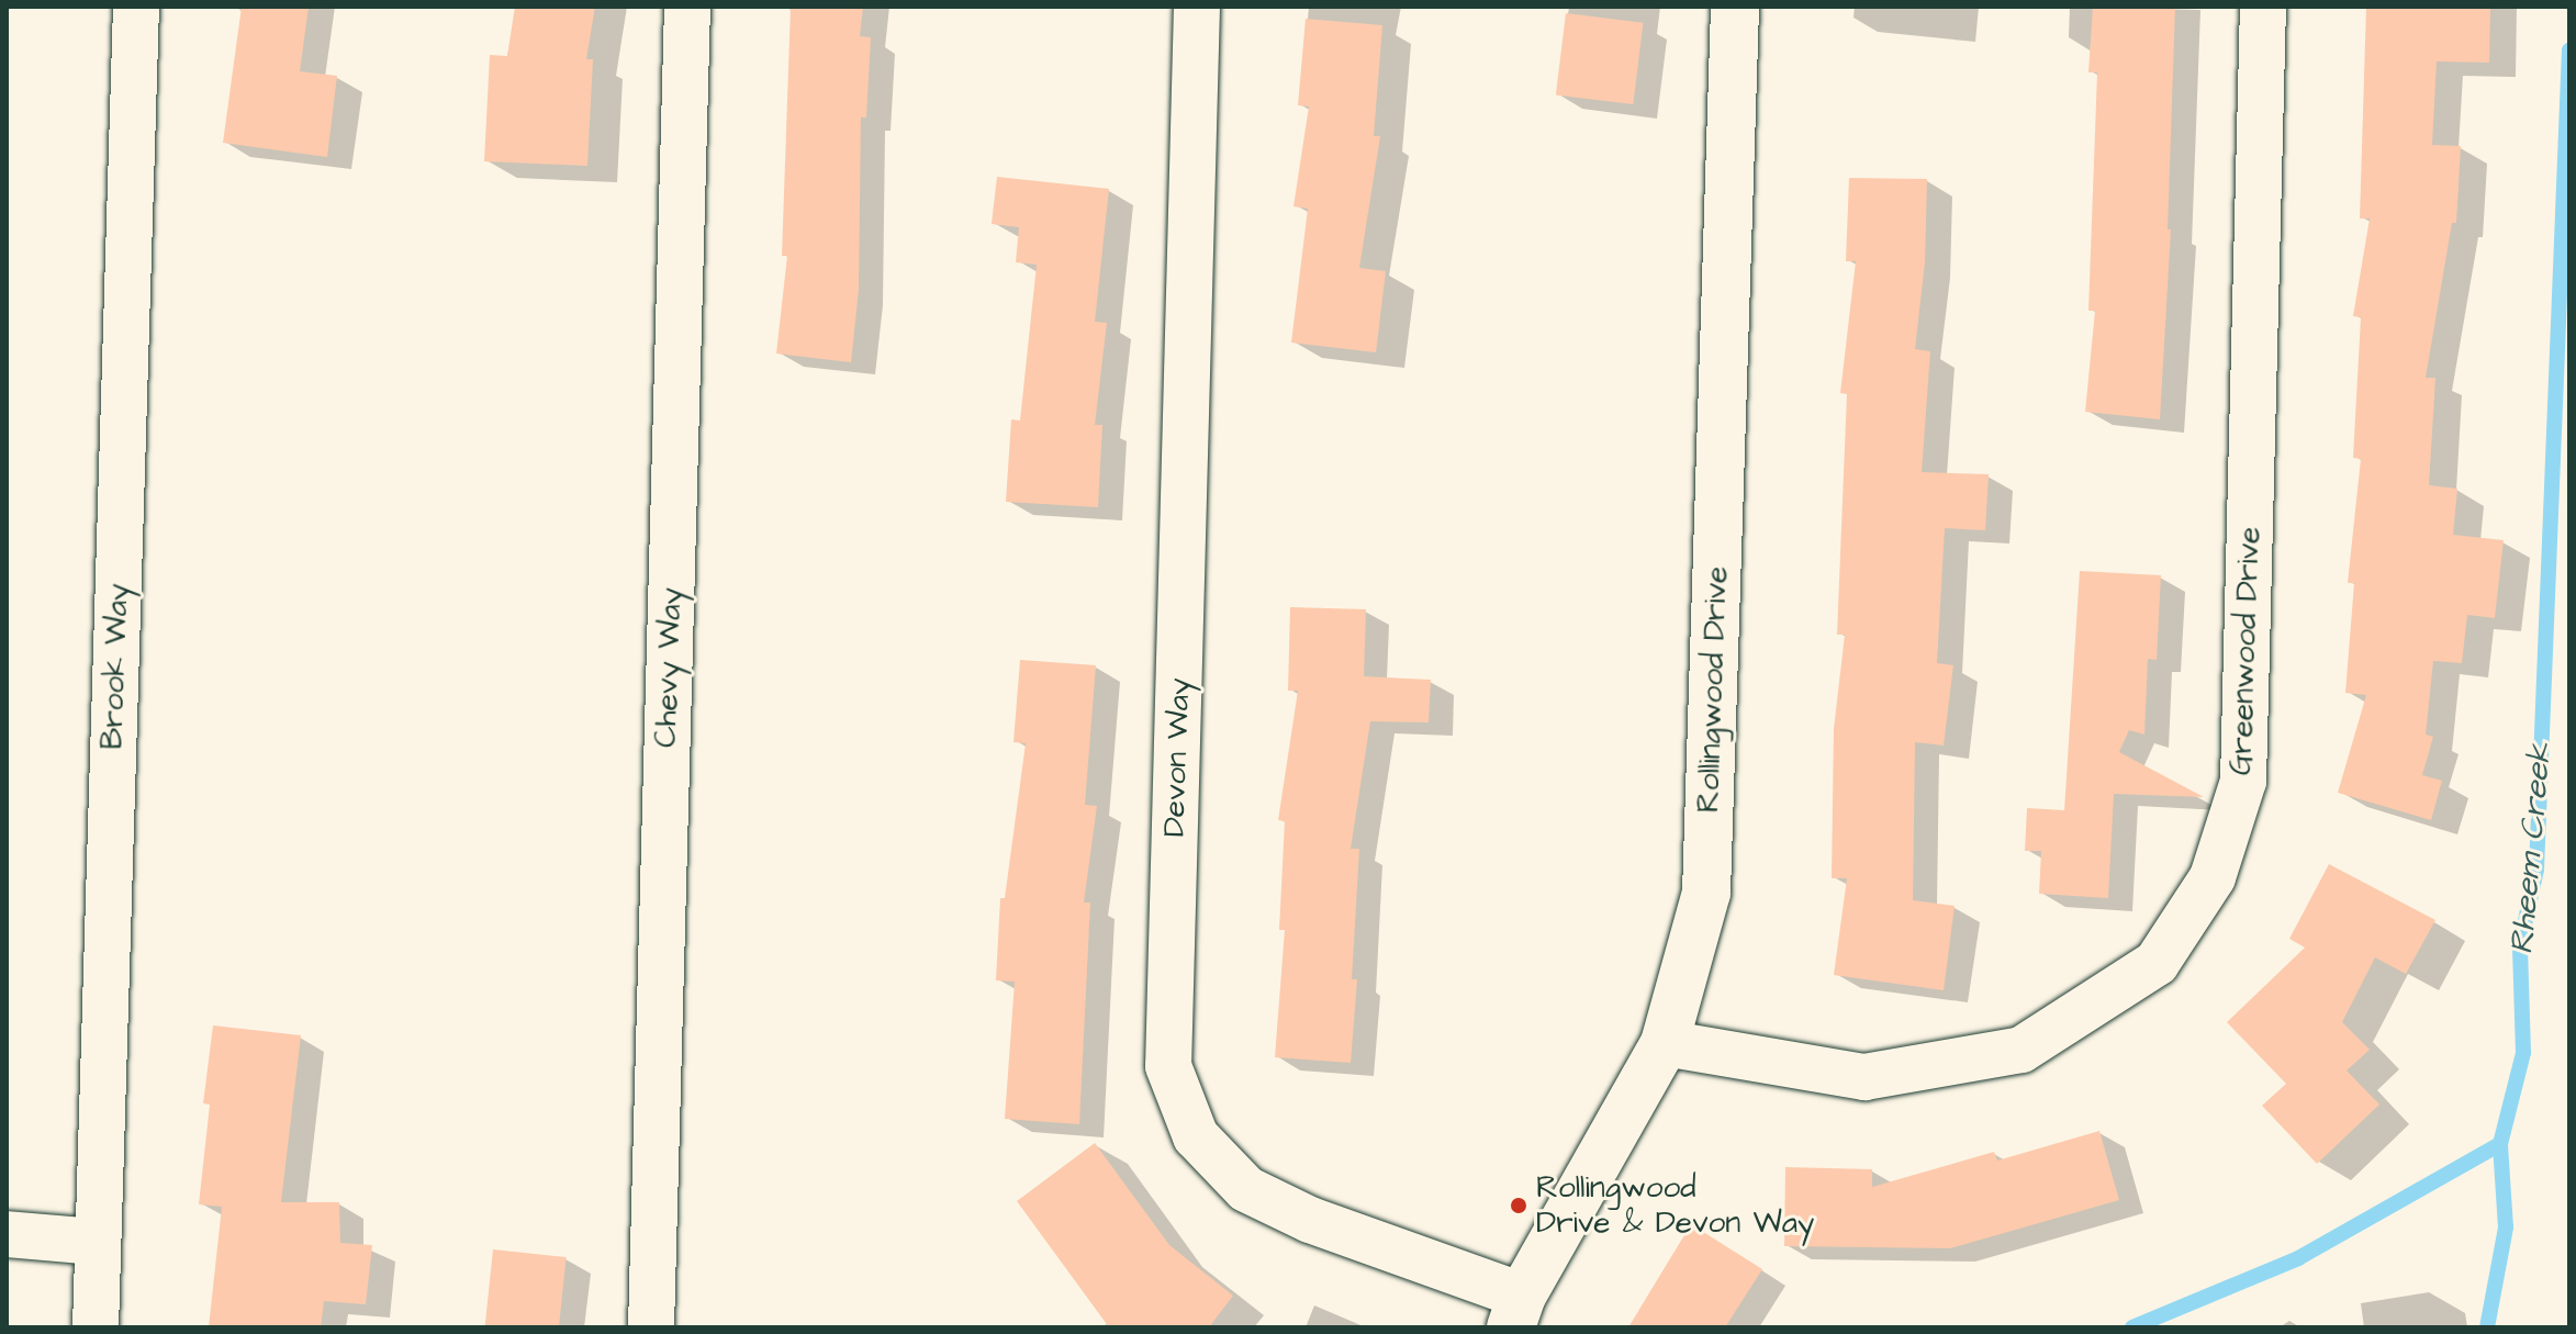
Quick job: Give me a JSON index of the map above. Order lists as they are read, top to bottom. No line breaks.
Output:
{"streets":{"street":["Greenwood Drive","Brook Way","Chevy Way","Rollingwood Drive","Devon Way"]},"crossings":[["Greenwood Drive","Rollingwood Drive"],["Rollingwood Drive","Devon Way"]],"water":["Rheem Creek"],"places":["Rollingwood Drive & Devon Way"]}
